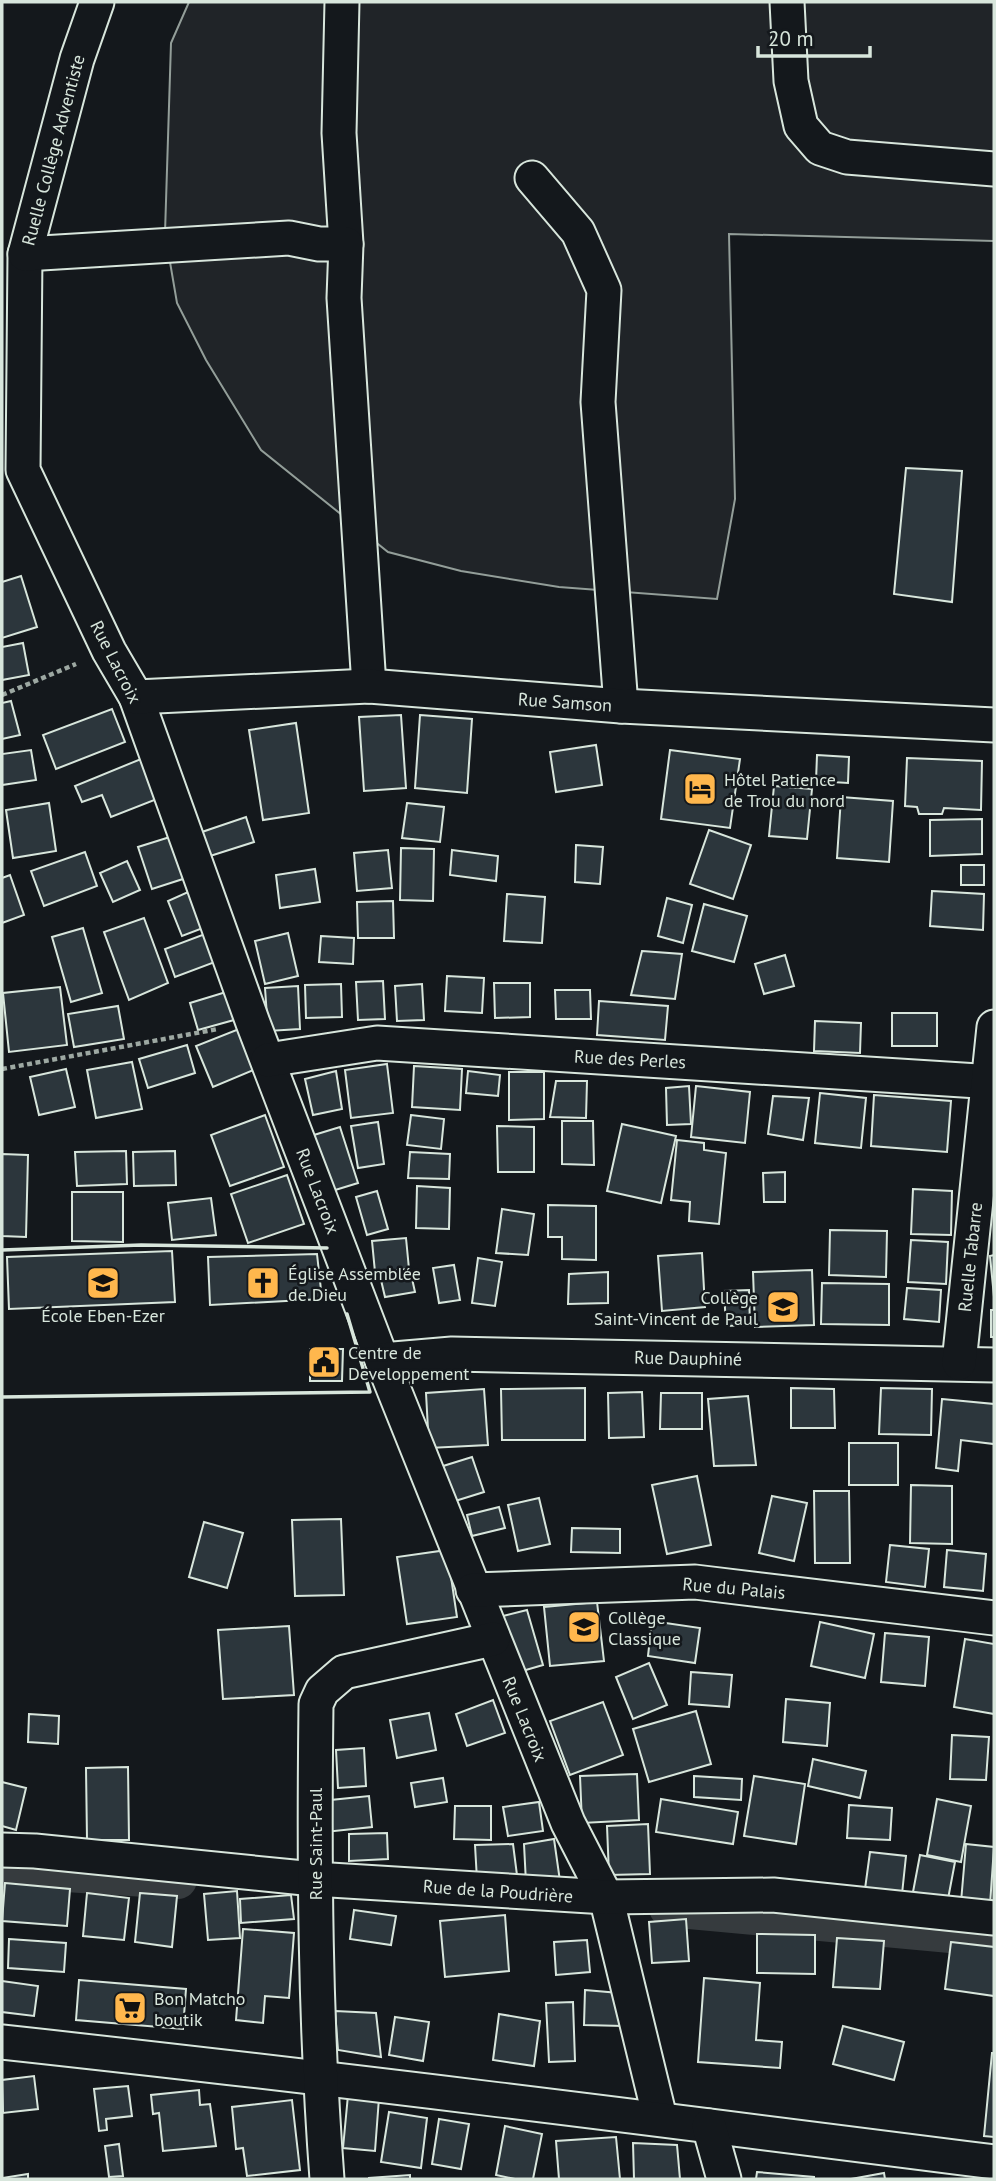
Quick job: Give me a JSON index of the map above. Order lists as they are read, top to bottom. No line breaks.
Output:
{"streets":{"street":["Ruelle Collège Adventiste","Rue Lacroix","Rue Samson","Rue des Perles","Ruelle Tabarre","Rue Dauphiné","Rue du Palais","Rue Saint-Paul","Rue de la Poudrière"]},"crossings":[["Ruelle Collège Adventiste","Rue Lacroix"],["Rue Lacroix","Rue Samson"],["Rue Lacroix","Rue des Perles"],["Rue Lacroix","Rue Dauphiné"],["Rue Lacroix","Rue du Palais"],["Rue Lacroix","Rue Saint-Paul"],["Rue Lacroix","Rue de la Poudrière"],["Rue des Perles","Ruelle Tabarre"],["Ruelle Tabarre","Rue Dauphiné"],["Rue Saint-Paul","Rue de la Poudrière"]],"places":{"hotel":["Hôtel Patience de Trou du nord"],"school or university":["École Eben-Ezer","Collège Saint-Vincent de Paul","Collège Classique"],"church":["Église Assemblée de Dieu"],"public building":["Centre de Developpement"],"supermarket":["Bon Matcho boutik"]},"scale_bar":"20 m"}
